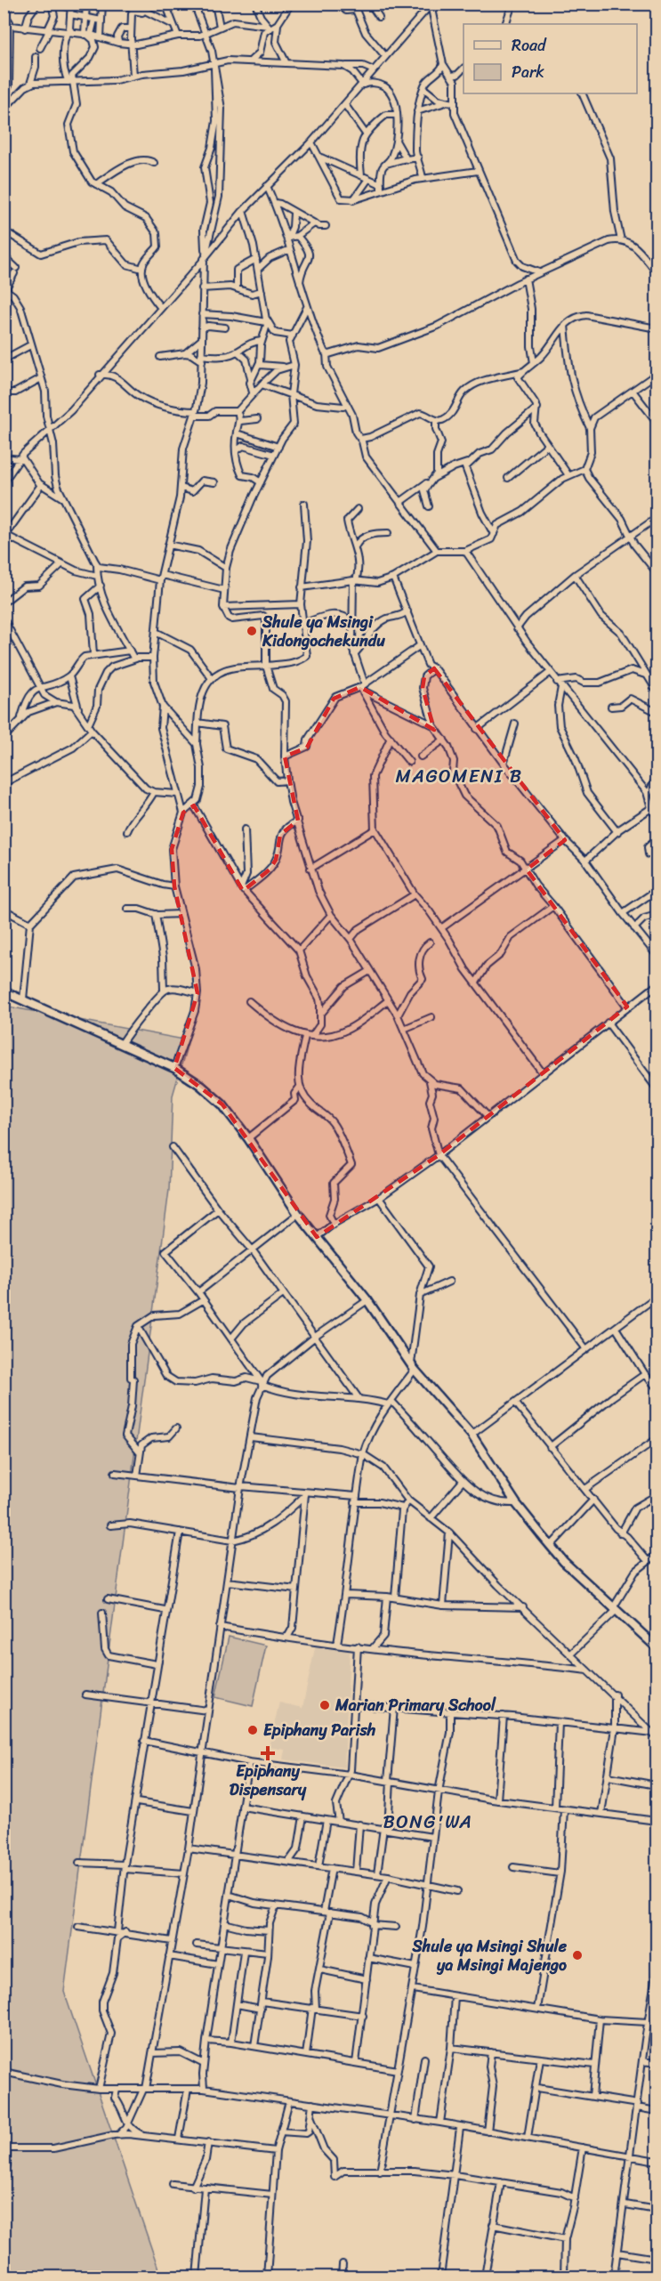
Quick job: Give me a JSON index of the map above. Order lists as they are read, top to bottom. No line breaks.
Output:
{"districts":["MAGOMENI B","BONG'WA"],"places":{"other":["Shule ya Msingi Kidongochekundu","Marian Primary School","Epiphany Parish","Shule ya Msingi Shule ya Msingi Majengo"],"health":["Epiphany Dispensary"]},"legend":["Road","Park"]}
